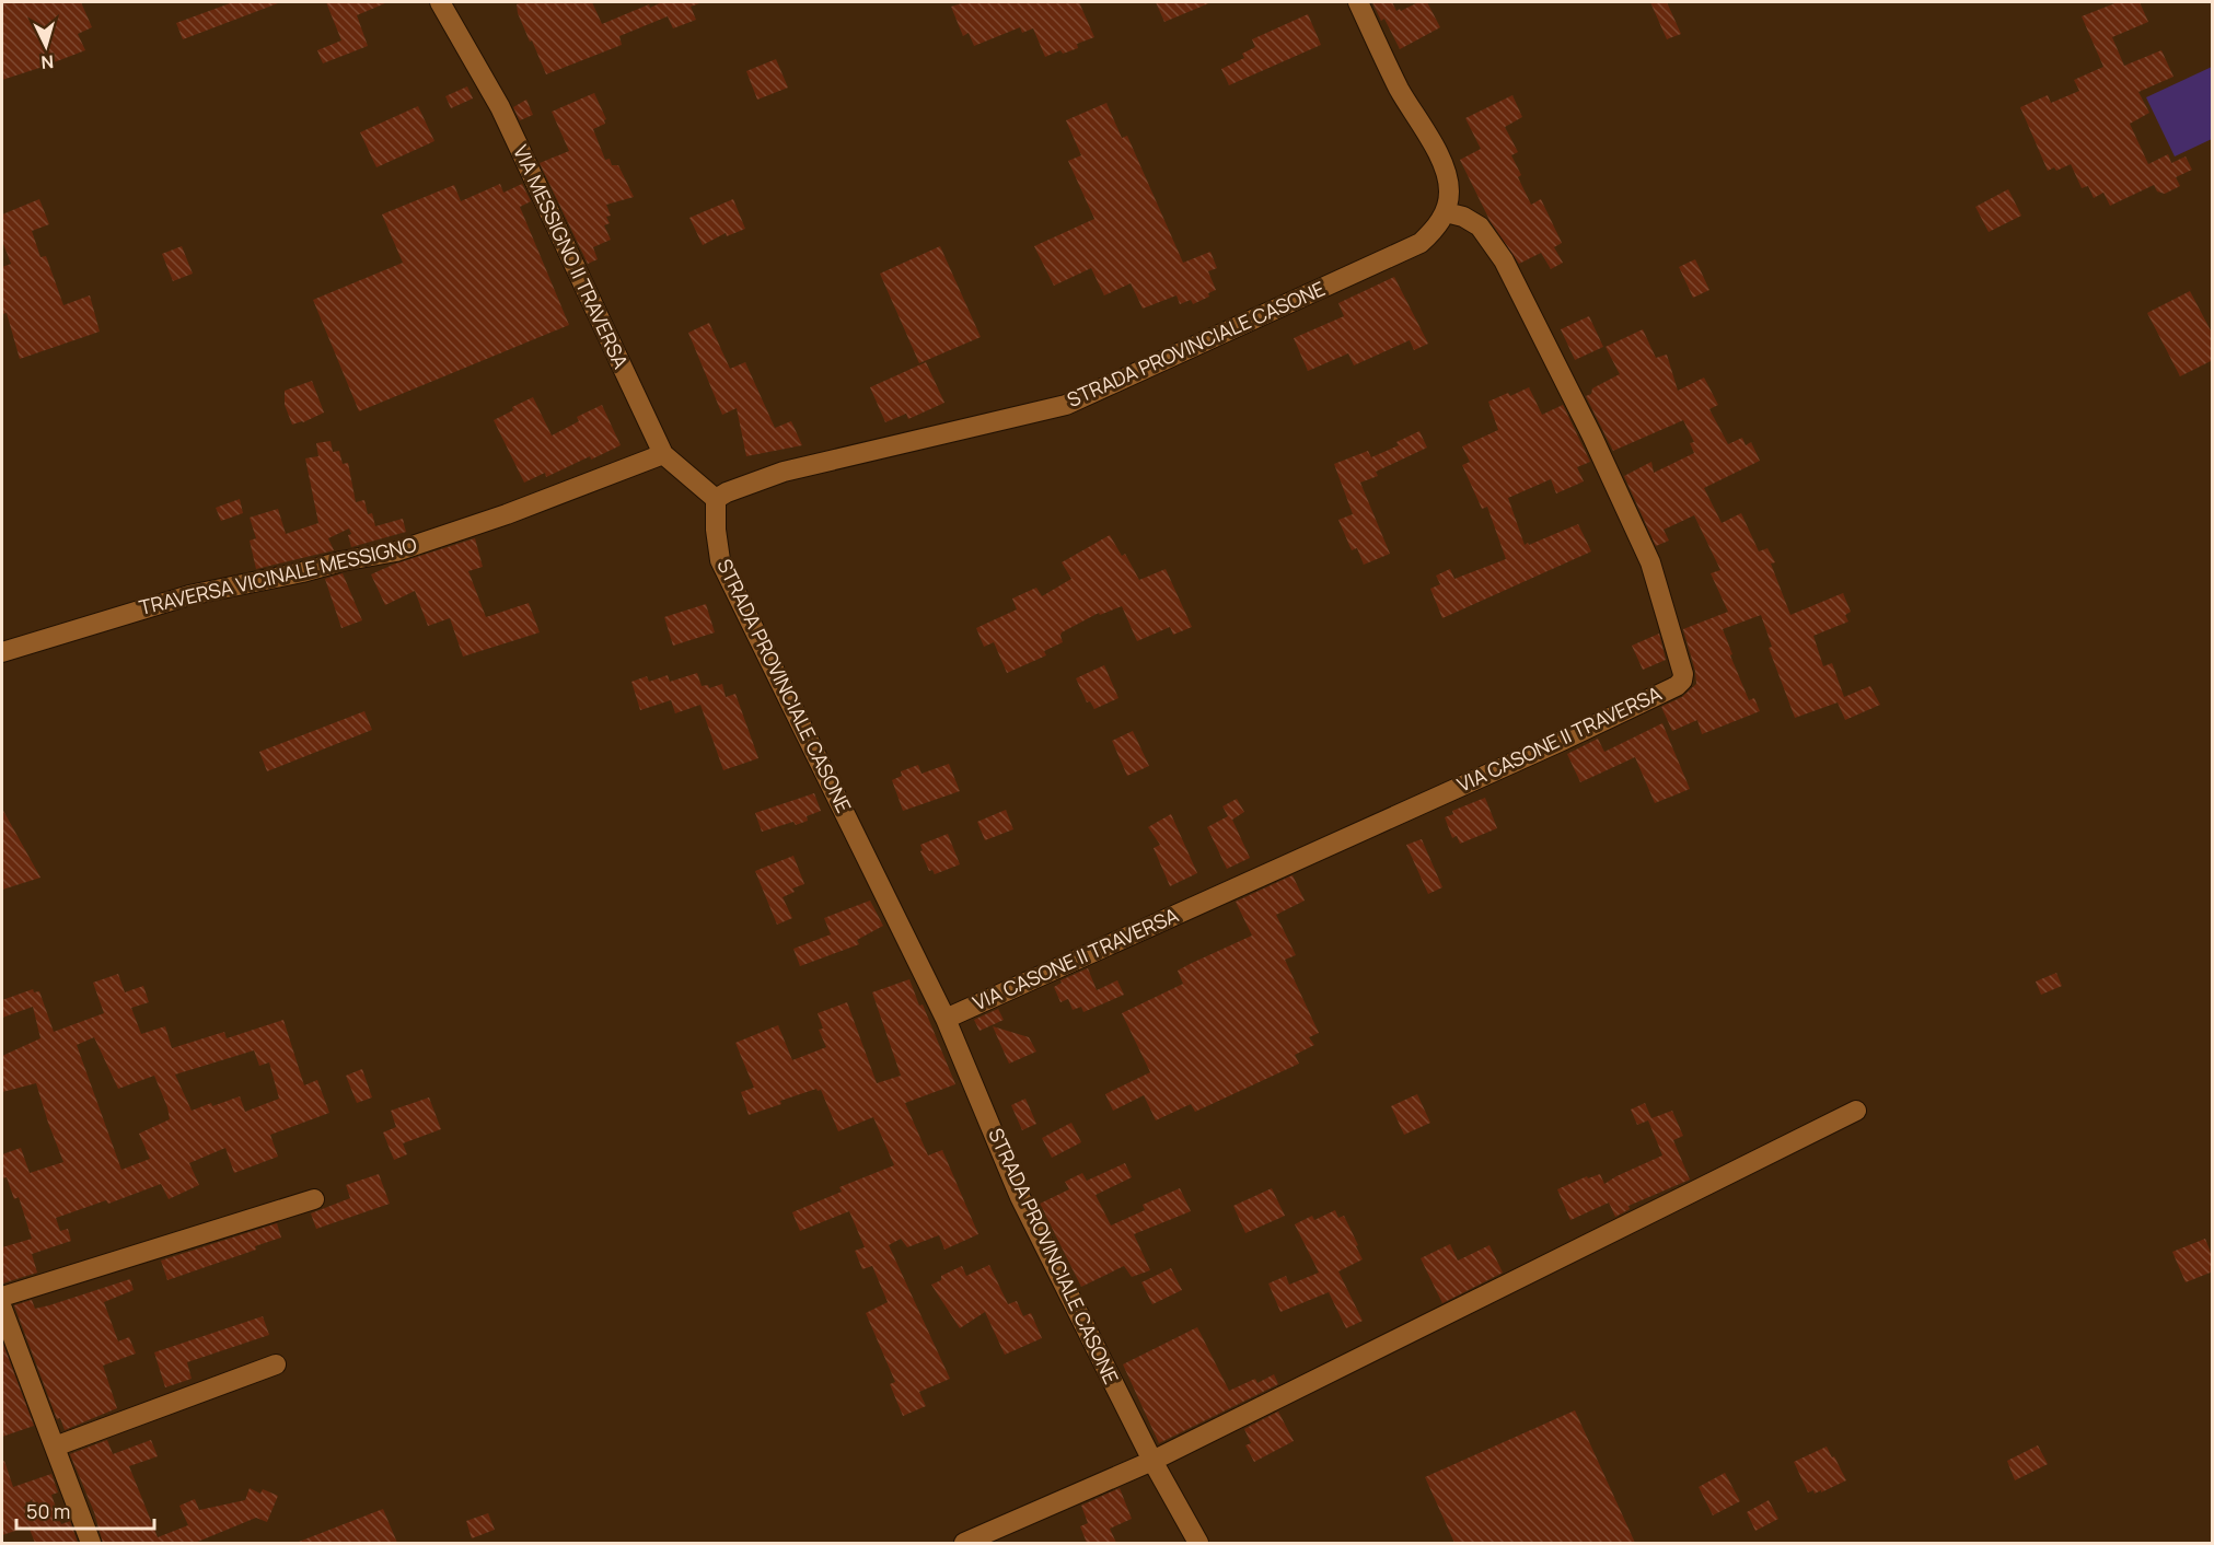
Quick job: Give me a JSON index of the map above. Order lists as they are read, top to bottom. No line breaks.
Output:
{"streets":{"street":["VIA MESSIGNO II TRAVERSA","STRADA PROVINCIALE CASONE","TRAVERSA VICINALE MESSIGNO","VIA CASONE II TRAVERSA"]},"crossings":[["VIA MESSIGNO II TRAVERSA","STRADA PROVINCIALE CASONE"],["VIA MESSIGNO II TRAVERSA","TRAVERSA VICINALE MESSIGNO"],["STRADA PROVINCIALE CASONE","VIA CASONE II TRAVERSA"]],"scale_bar":"50 m","north":"bottom"}
